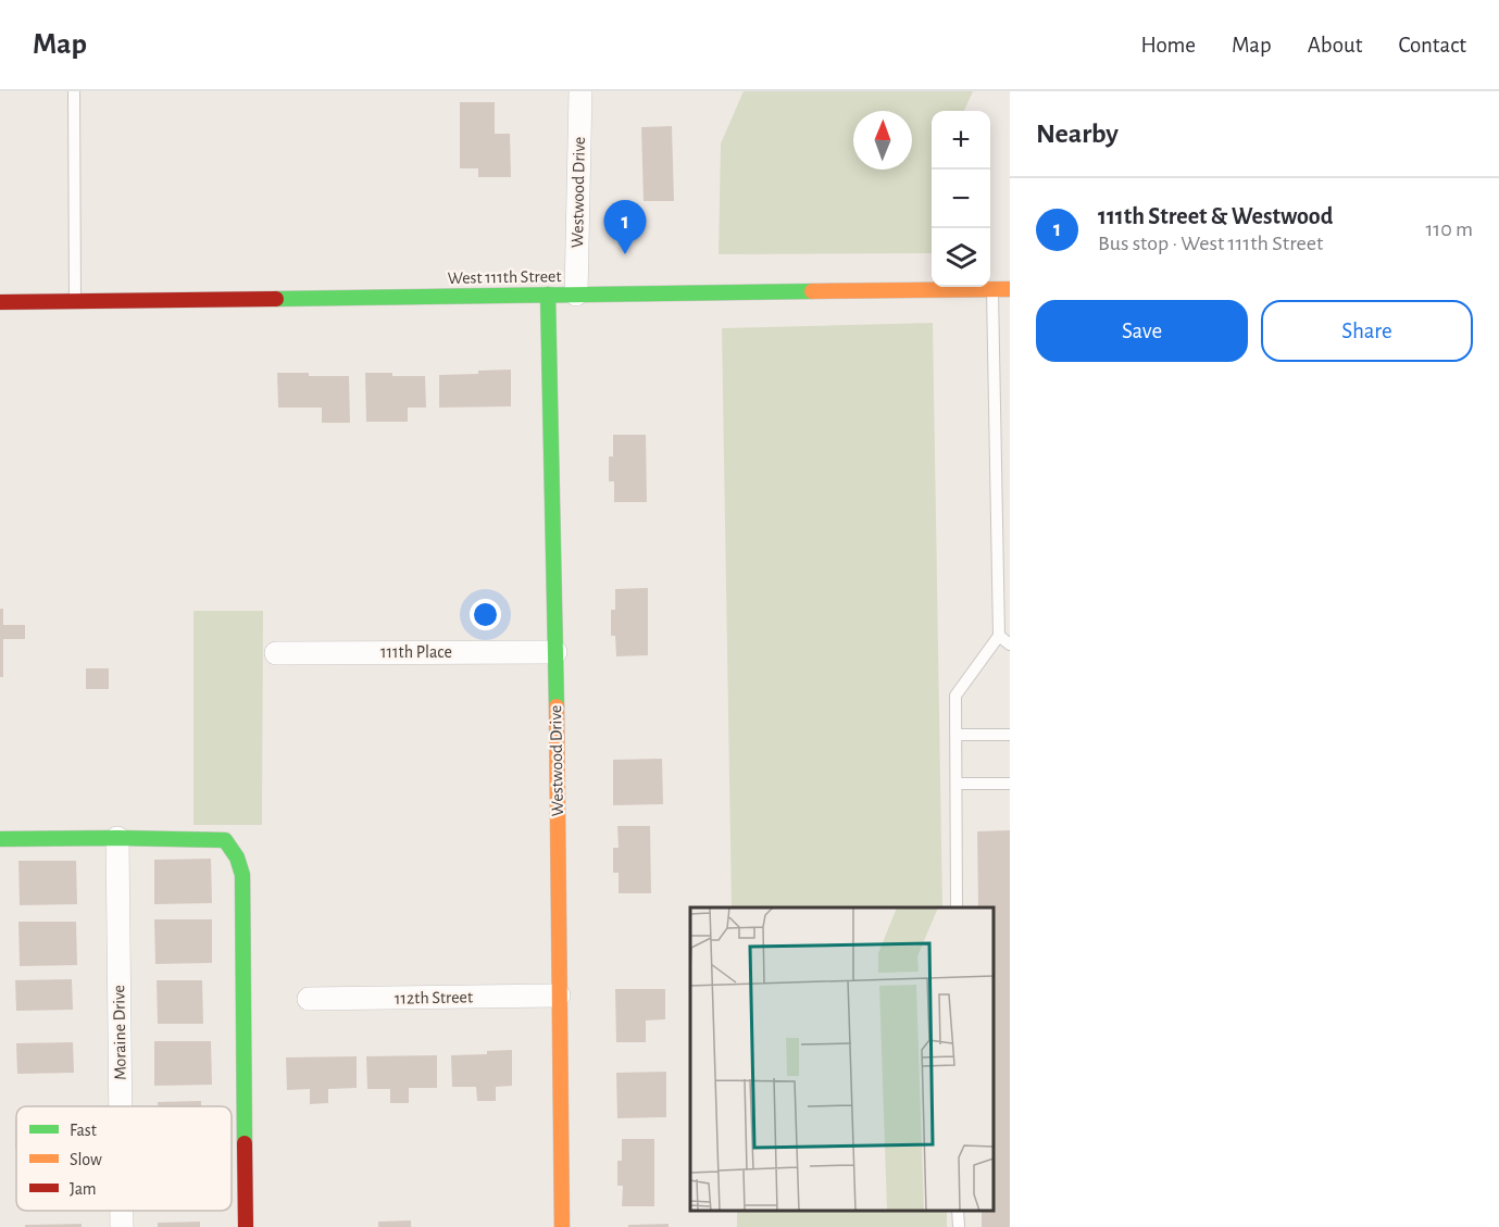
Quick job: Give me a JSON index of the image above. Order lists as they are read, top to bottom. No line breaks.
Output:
{"streets":{"street":["Westwood Drive","West 111th Street","111th Place","112th Street","Moraine Drive"]},"crossings":[["Westwood Drive","West 111th Street"],["Westwood Drive","111th Place"],["Westwood Drive","112th Street"]],"legend":["Fast","Slow","Jam"],"north":"top","page":{"header":"Map","nav":["Home","Map","About","Contact"],"heading":"Nearby","map_buttons":["+","−"],"list":[{"mark":"1","name":"111th Street & Westwood","note":"Bus stop · West 111th Street","value":"110 m"}],"pins":"1","buttons":["Save","Share"]}}
